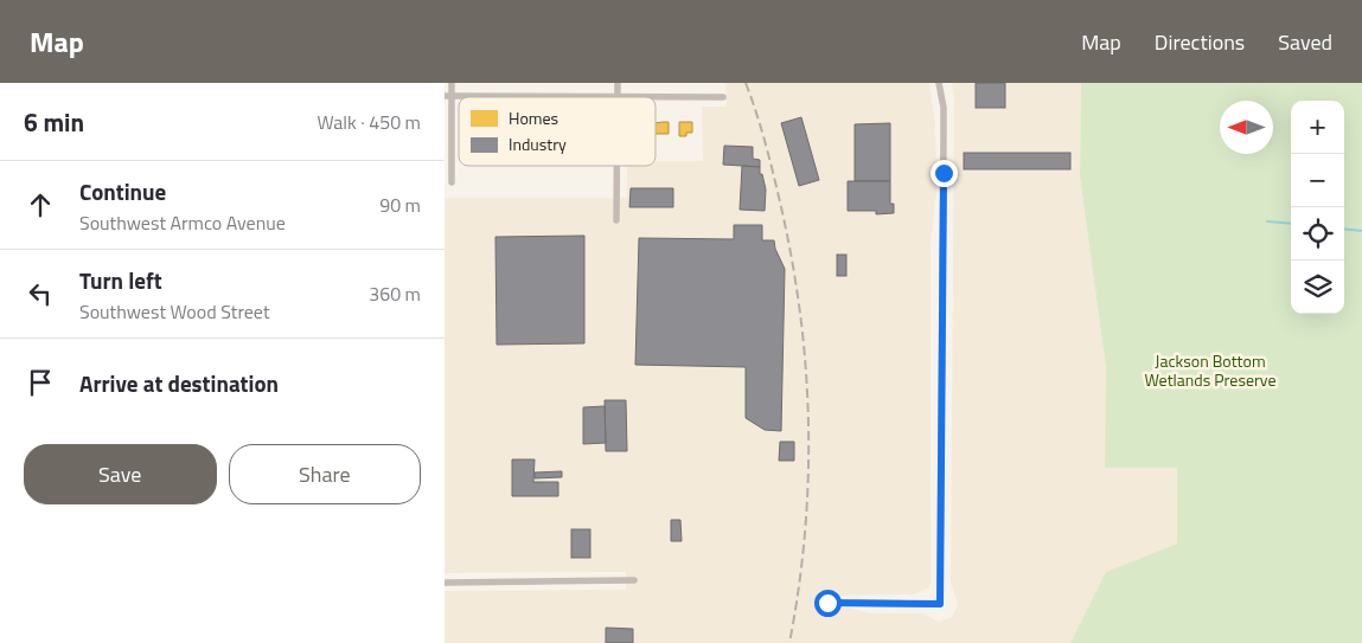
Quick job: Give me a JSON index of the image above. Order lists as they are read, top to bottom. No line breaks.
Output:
{"parks":["Jackson Bottom Wetlands Preserve"],"legend":["Homes","Industry"],"north":"left","page":{"header":"Map","nav":["Map","Directions","Saved"],"heading":["6 min","Walk · 450 m"],"map_buttons":["+","−"],"list":[["Continue","Southwest Armco Avenue","90 m"],["Turn left","Southwest Wood Street","360 m"],"Arrive at destination"],"buttons":["Save","Share"]}}
